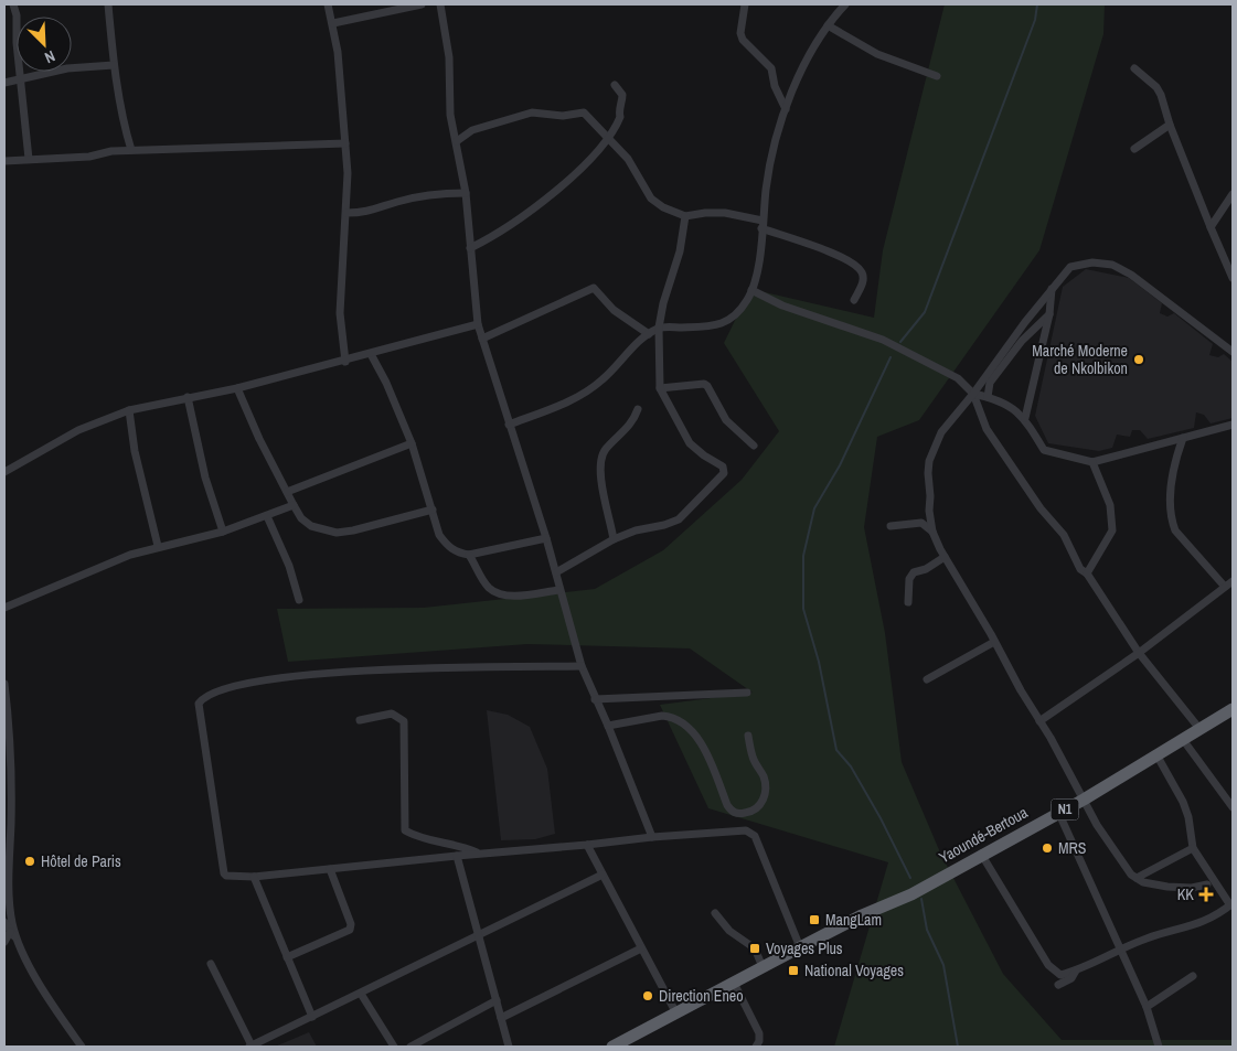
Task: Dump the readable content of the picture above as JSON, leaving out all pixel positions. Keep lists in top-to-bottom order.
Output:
{
  "streets": {
    "highway": ["N1", "Yaoundé-Bertoua"]
  },
  "crossings": [
    ["N1", "Yaoundé-Bertoua"]
  ],
  "places": {
    "other": [
      "Marché Moderne de Nkolbikon",
      "MRS",
      "Hôtel de Paris",
      "Direction Eneo"
    ],
    "health": ["KK"],
    "transit": ["MangLam", "Voyages Plus", "National Voyages"]
  },
  "north": "bottom right"
}
